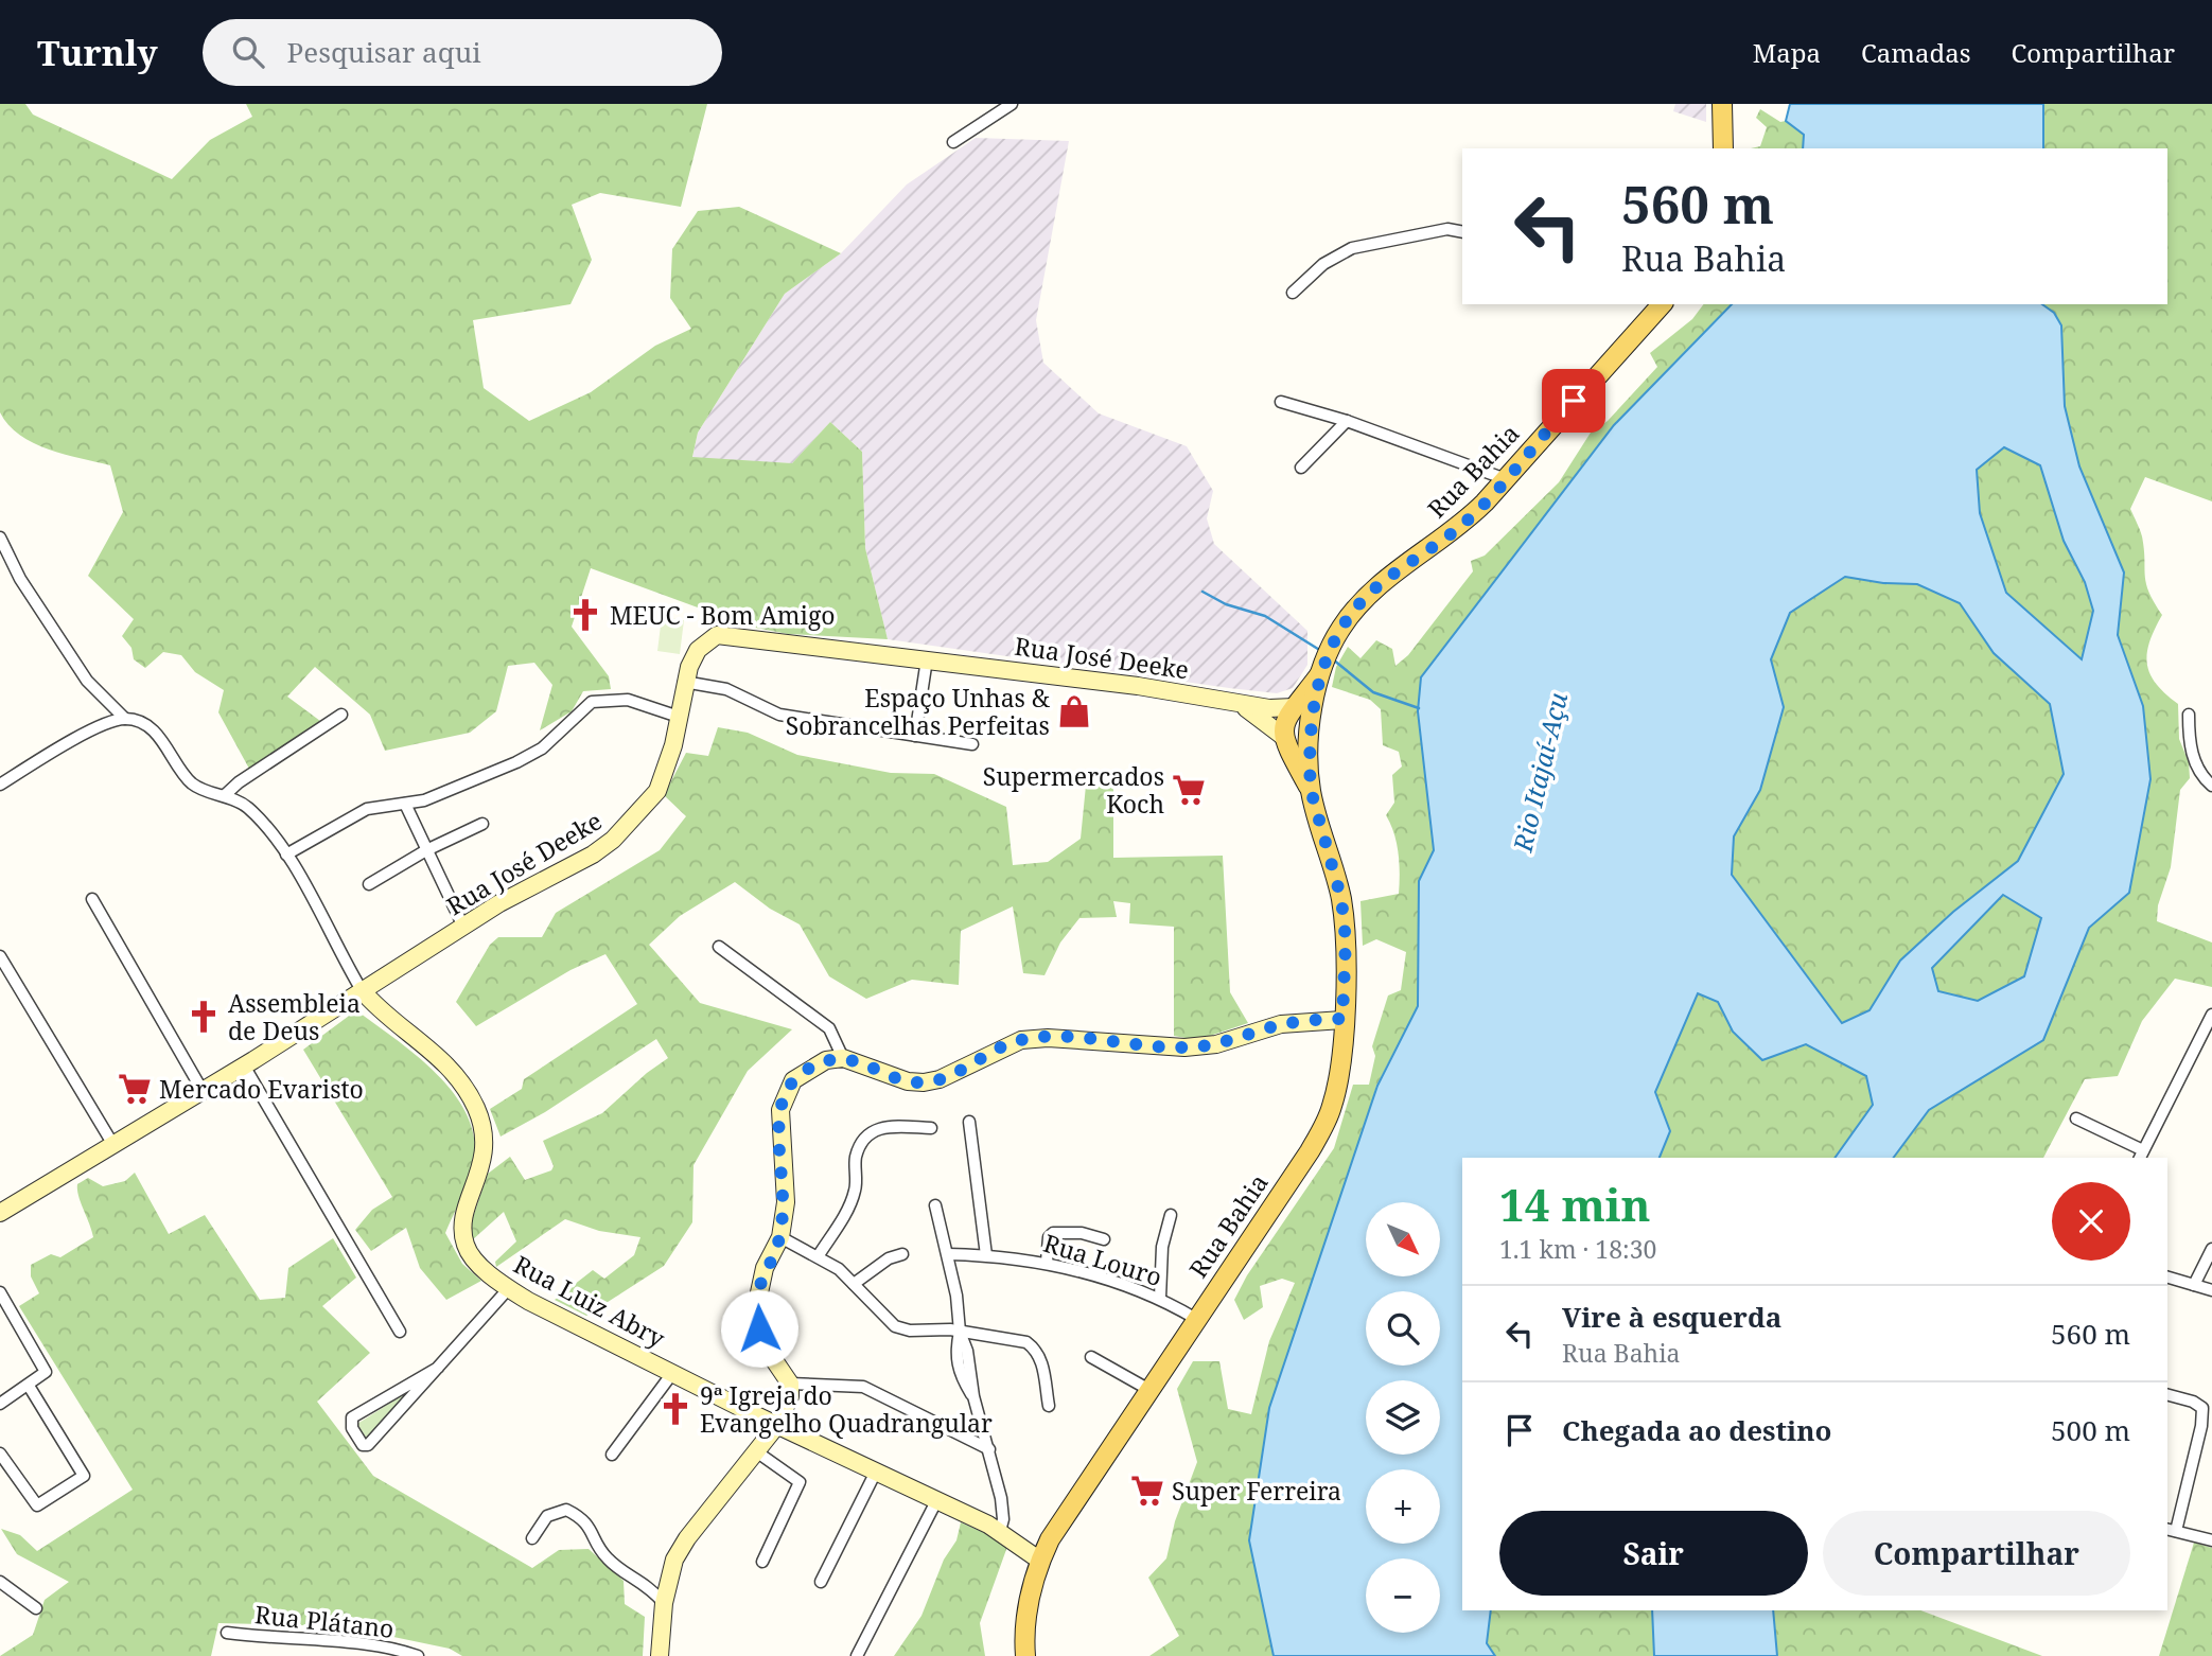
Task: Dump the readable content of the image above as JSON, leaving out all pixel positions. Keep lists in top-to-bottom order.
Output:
{
  "streets": {
    "main road": ["Rua Bahia"],
    "street": [
      "Rua José Deeke",
      "Rua Louro",
      "Rua Luiz Abry",
      "Rua Plátano"
    ]
  },
  "crossings": [
    ["Rua Bahia", "Rua José Deeke"],
    ["Rua Bahia", "Rua Louro"],
    ["Rua Bahia", "Rua Luiz Abry"],
    ["Rua José Deeke", "Rua Luiz Abry"]
  ],
  "water": ["Rio Itajaí-Açu"],
  "places": {
    "church": ["MEUC - Bom Amigo", "Assembleia de Deus", "9ª Igreja do Evangelho Quadrangular"],
    "shop": ["Espaço Unhas & Sobrancelhas Perfeitas"],
    "supermarket": ["Supermercados Koch", "Mercado Evaristo", "Super Ferreira"]
  },
  "north": "bottom right",
  "page": {
    "header": "Turnly",
    "search": "Pesquisar aqui",
    "nav": ["Mapa", "Camadas", "Compartilhar"],
    "turn": ["560 m", "Rua Bahia"],
    "heading": ["14 min", "1.1 km · 18:30"],
    "map_buttons": ["+", "−"],
    "list": [
      {
        "name": "Vire à esquerda",
        "note": "Rua Bahia",
        "value": "560 m"
      },
      {
        "name": "Chegada ao destino",
        "value": "500 m"
      }
    ],
    "buttons": ["Sair", "Compartilhar"]
  }
}
